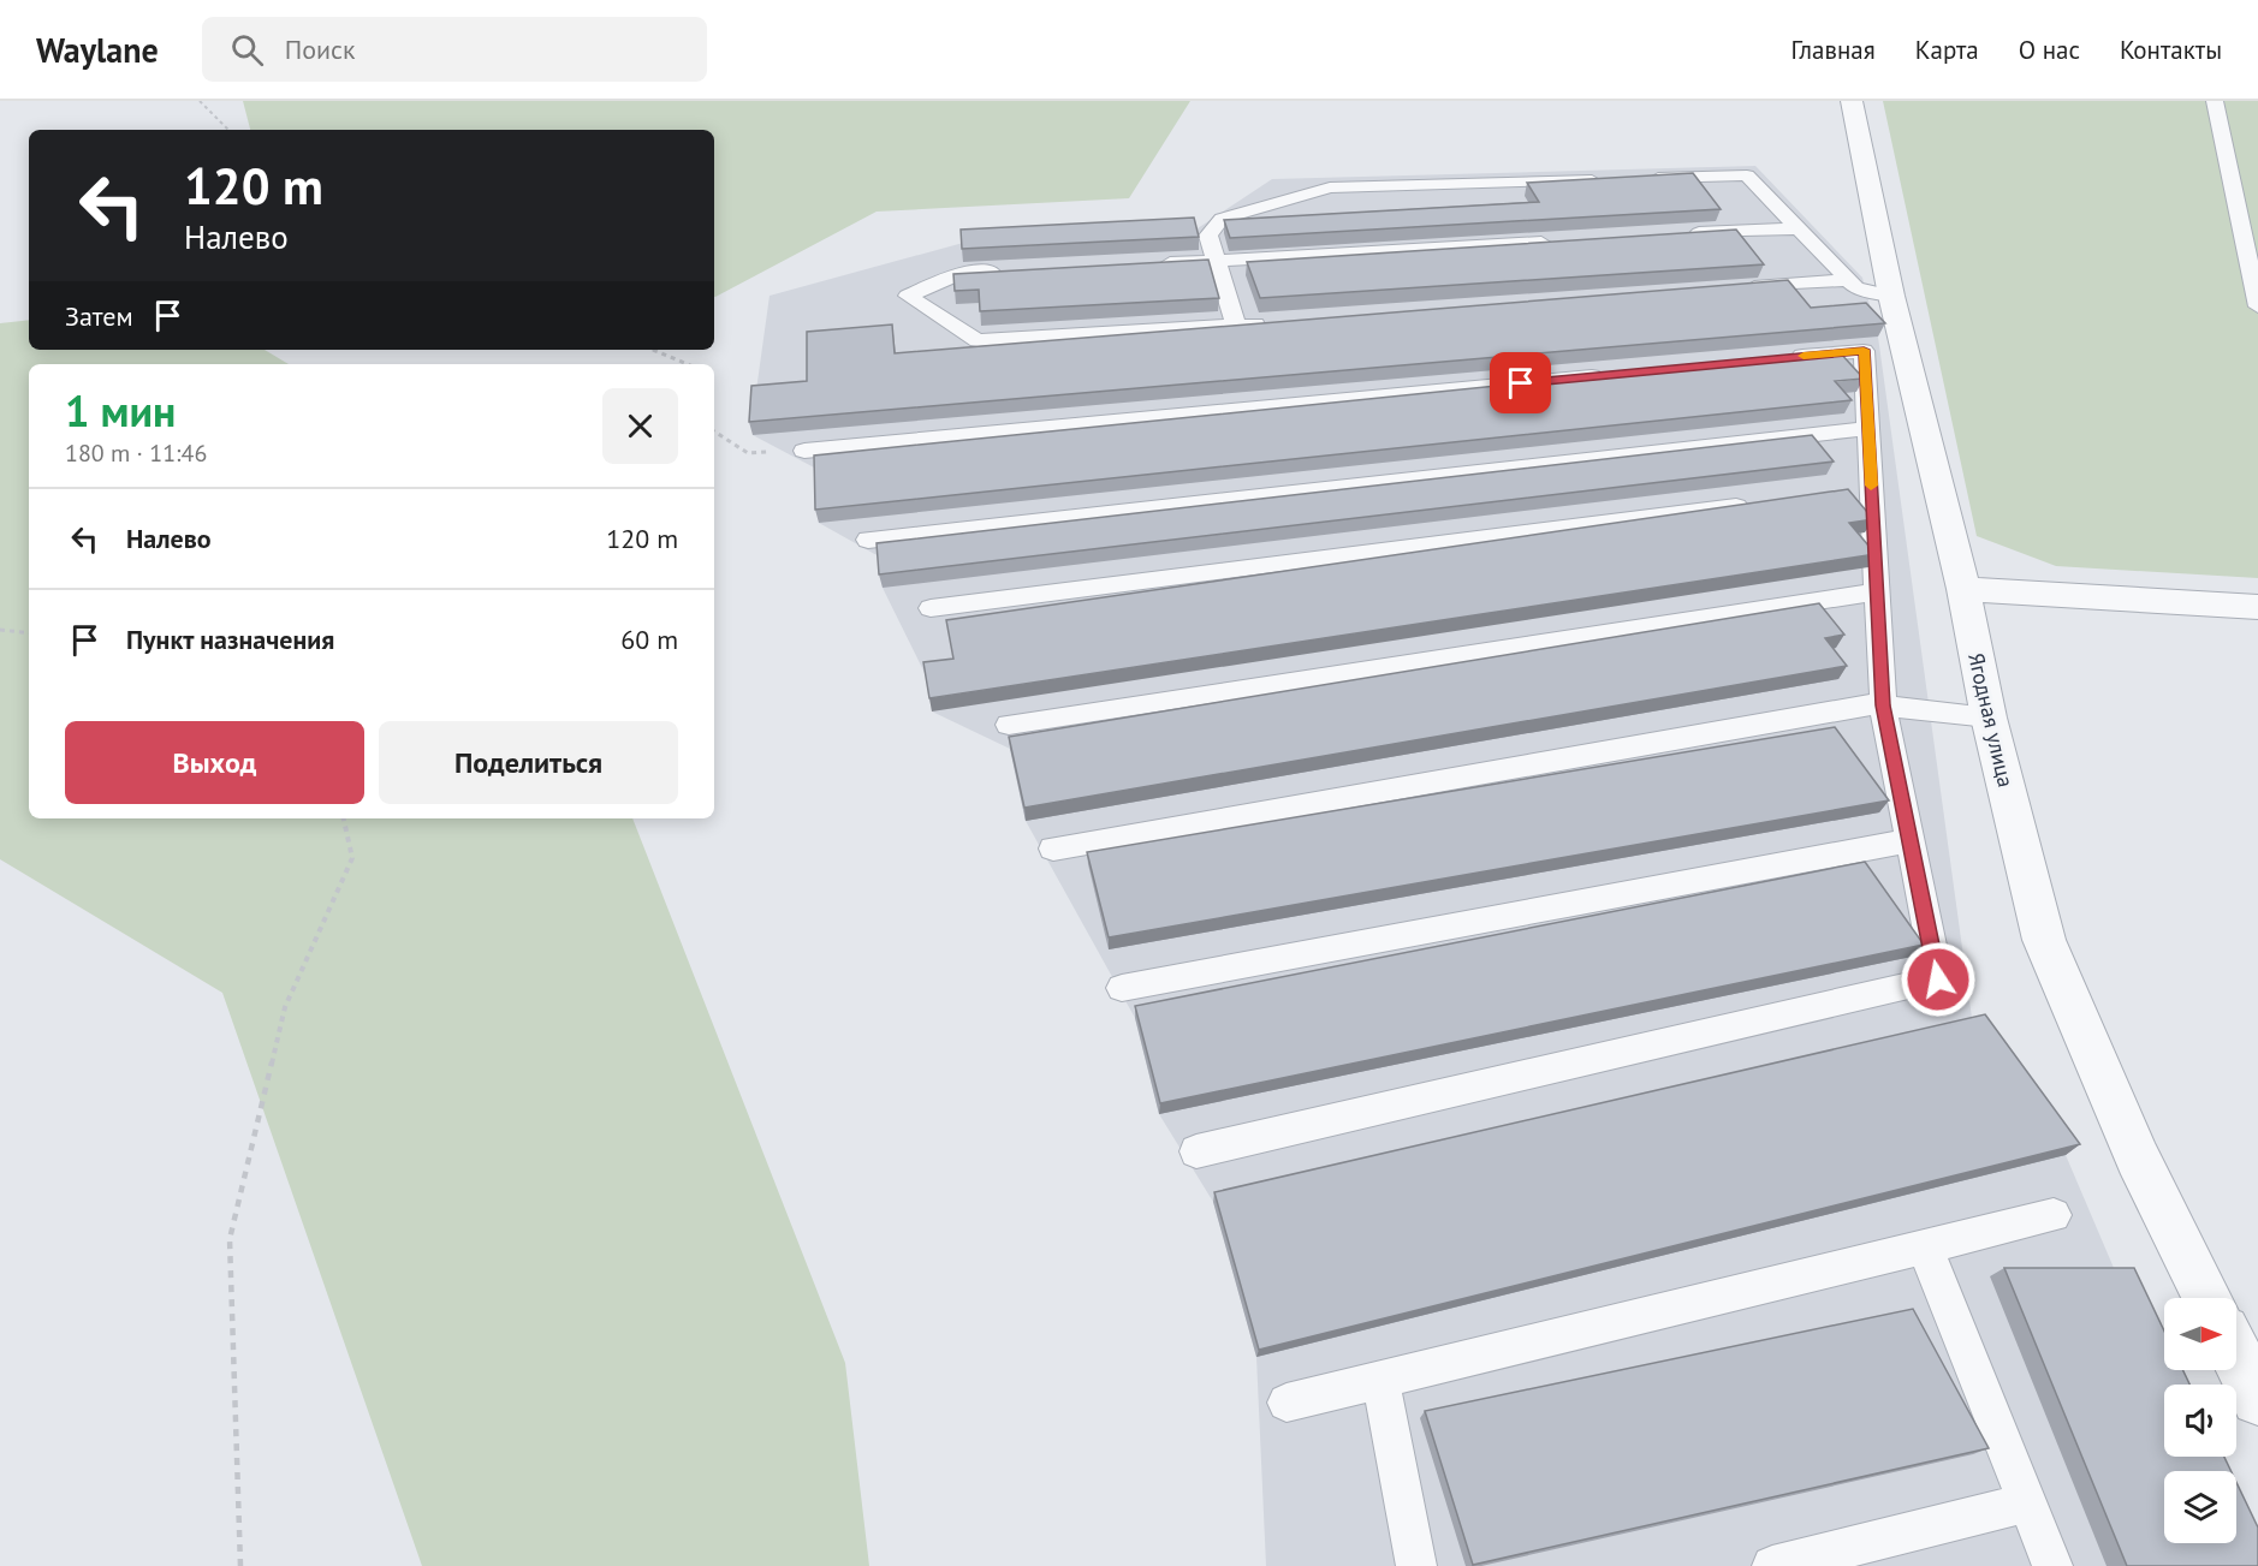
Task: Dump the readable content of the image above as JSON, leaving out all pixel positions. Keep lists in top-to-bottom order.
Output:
{
  "streets": {
    "street": ["Ягодная улица"]
  },
  "north": "right",
  "page": {
    "header": "Waylane",
    "search": "Поиск",
    "nav": [
      "Главная",
      "Карта",
      "О нас",
      "Контакты"
    ],
    "turn": ["120 m", "Налево"],
    "then": "Затем",
    "heading": ["1 мин", "180 m · 11:46"],
    "list": [
      {
        "name": "Налево",
        "value": "120 m"
      },
      {
        "name": "Пункт назначения",
        "value": "60 m"
      }
    ],
    "buttons": ["Выход", "Поделиться"]
  }
}
